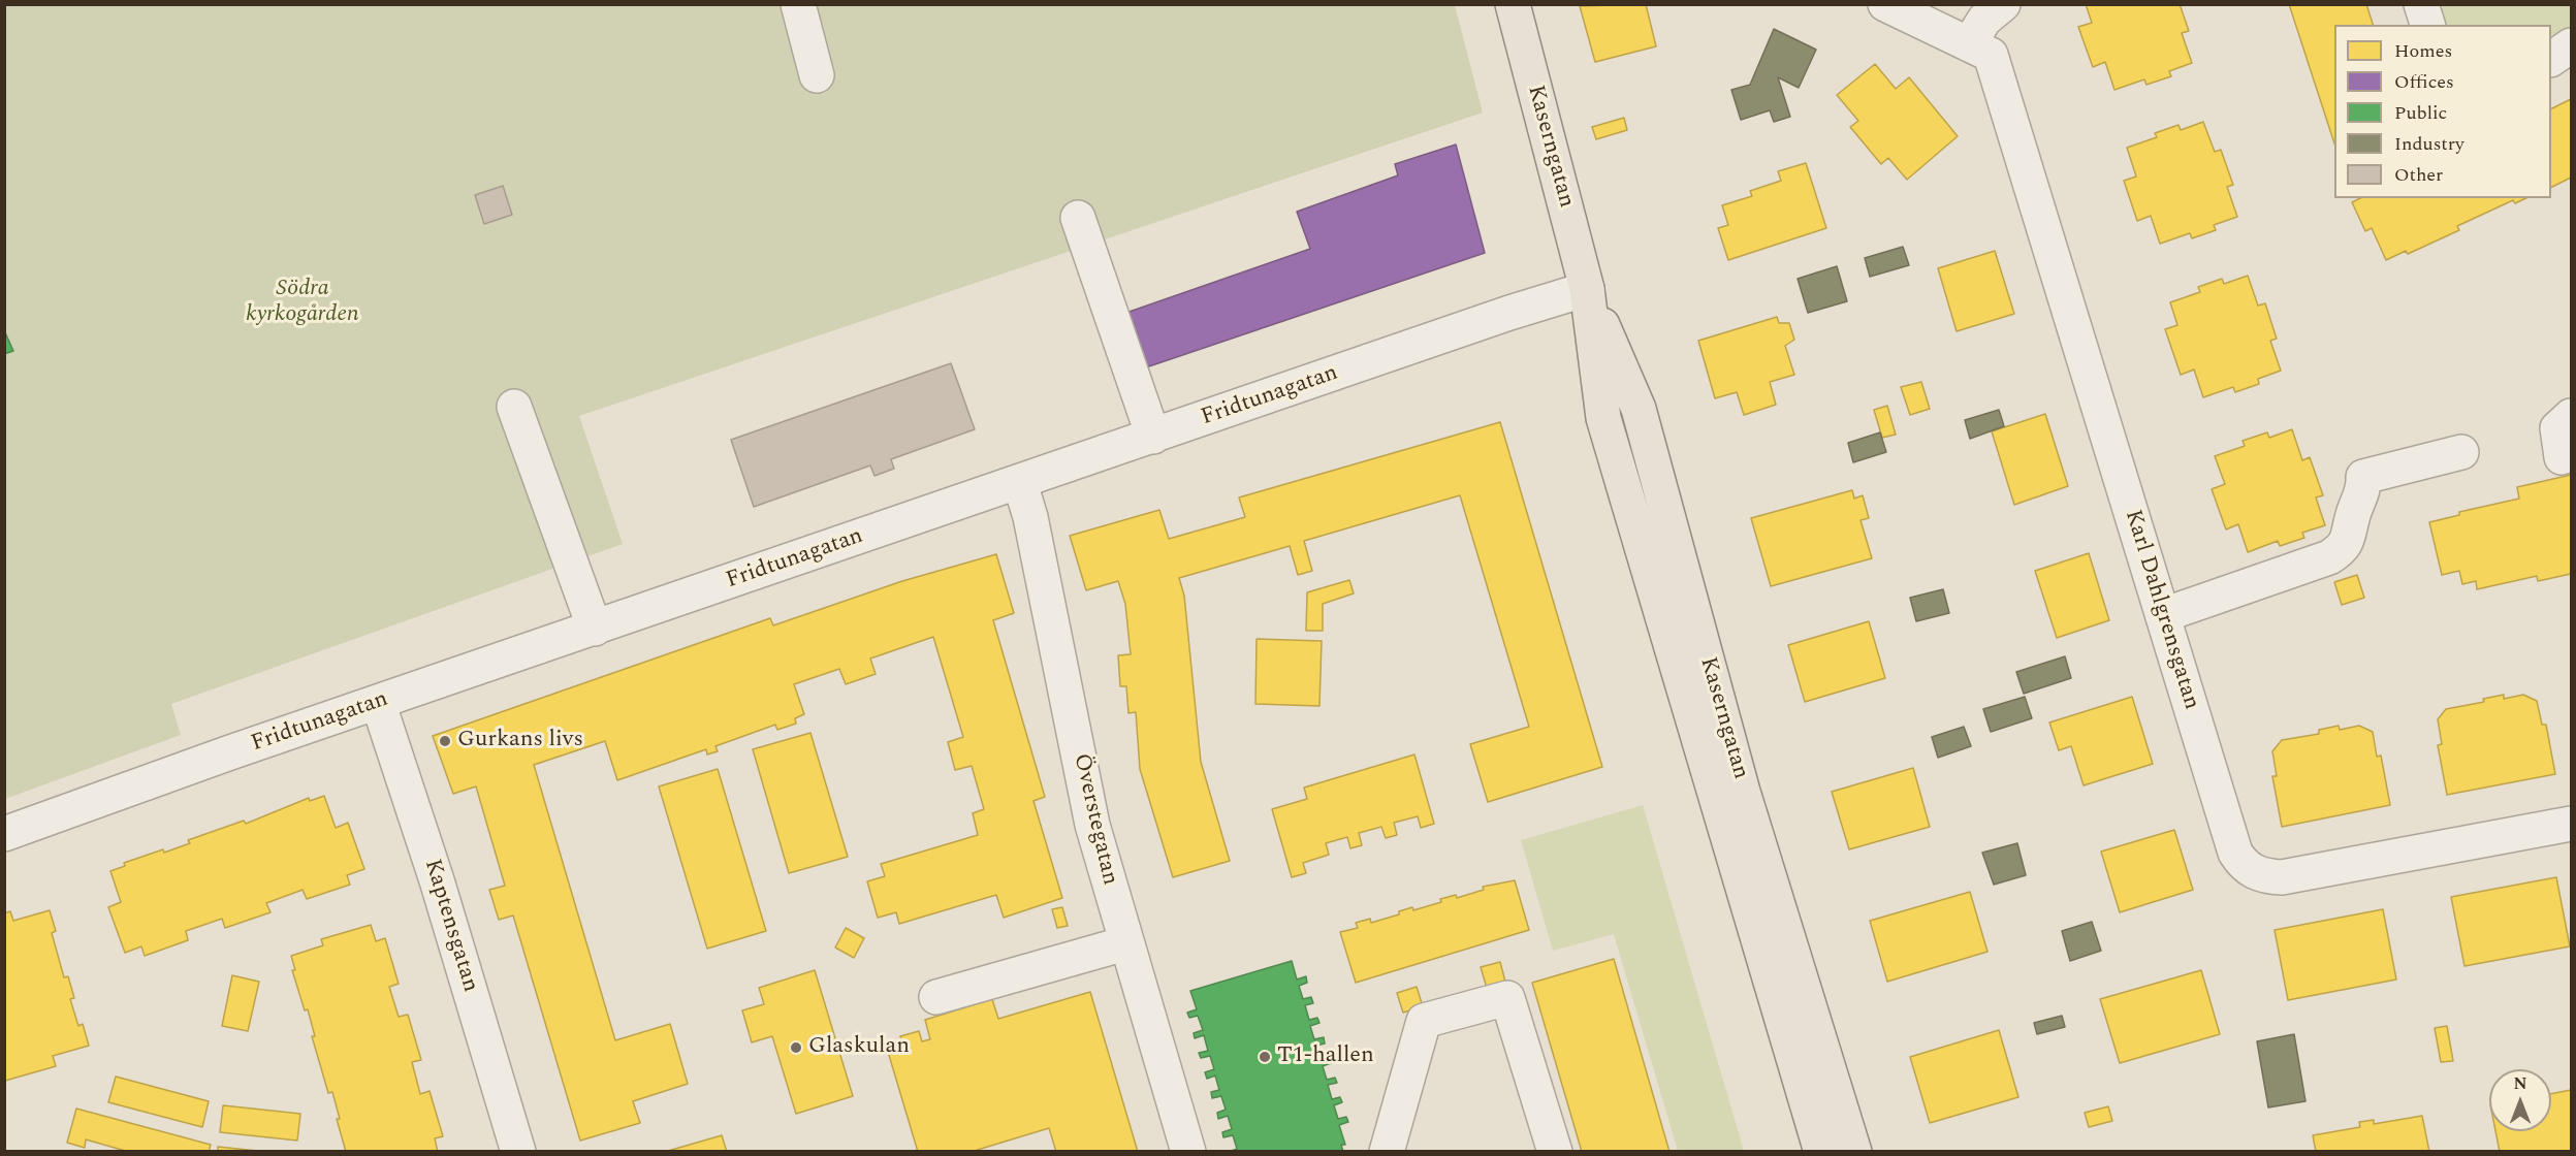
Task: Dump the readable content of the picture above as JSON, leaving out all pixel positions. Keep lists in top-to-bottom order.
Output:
{
  "streets": {
    "main road": ["Kaserngatan"],
    "street": [
      "Fridtunagatan",
      "Karl Dahlgrensgatan",
      "Överstegatan",
      "Kaptensgatan"
    ]
  },
  "crossings": [
    ["Kaserngatan", "Fridtunagatan"],
    ["Fridtunagatan", "Överstegatan"],
    ["Fridtunagatan", "Kaptensgatan"]
  ],
  "parks": ["Södra kyrkogården"],
  "places": ["Gurkans livs", "Glaskulan", "T1-hallen"],
  "legend": [
    "Homes",
    "Offices",
    "Public",
    "Industry",
    "Other"
  ],
  "north": "top"
}
